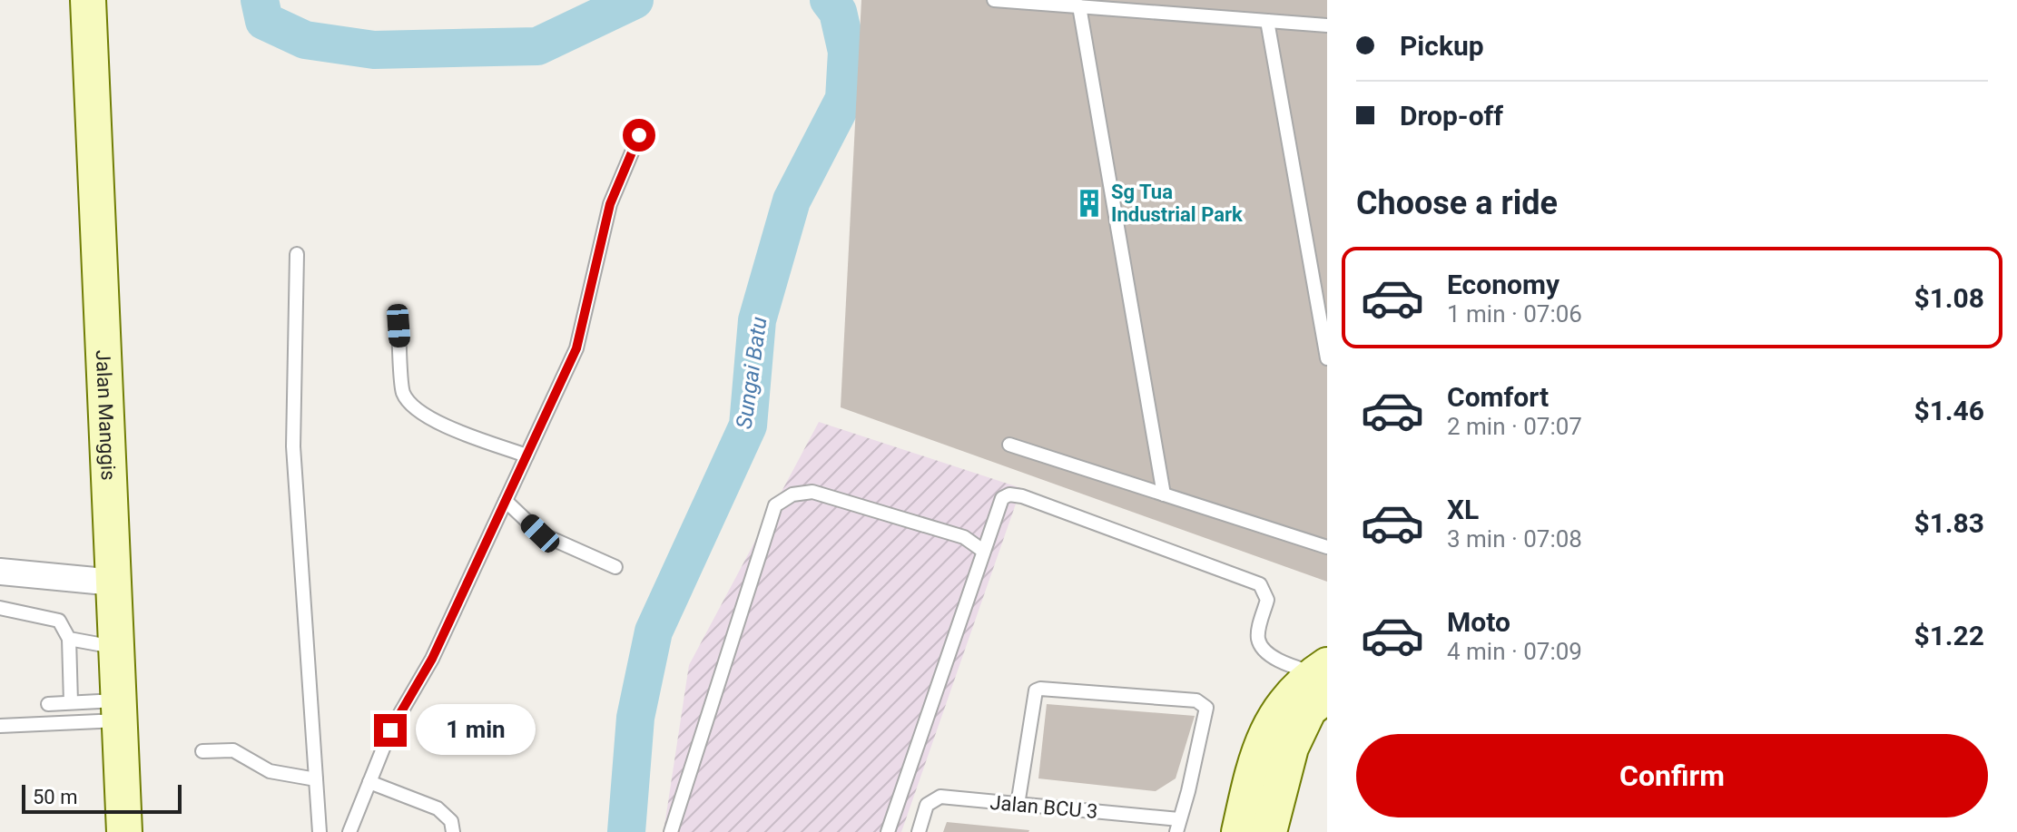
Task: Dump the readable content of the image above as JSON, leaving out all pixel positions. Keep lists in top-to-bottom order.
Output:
{
  "streets": {
    "street": ["Jalan Manggis"],
    "lane": ["Jalan BCU 3"]
  },
  "water": ["Sungai Batu"],
  "places": {
    "building": ["Sg Tua Industrial Park"]
  },
  "scale_bar": "50 m",
  "page": {
    "banner": ["Pickup", "Drop-off"],
    "heading": "Choose a ride",
    "list": [
      {
        "name": "Economy",
        "note": "1 min · 07:06",
        "value": "$1.08"
      },
      {
        "name": "Comfort",
        "note": "2 min · 07:07",
        "value": "$1.46"
      },
      {
        "name": "XL",
        "note": "3 min · 07:08",
        "value": "$1.83"
      },
      {
        "name": "Moto",
        "note": "4 min · 07:09",
        "value": "$1.22"
      }
    ],
    "bubble": "1 min",
    "buttons": "Confirm",
    "scale": "50 m"
  }
}
